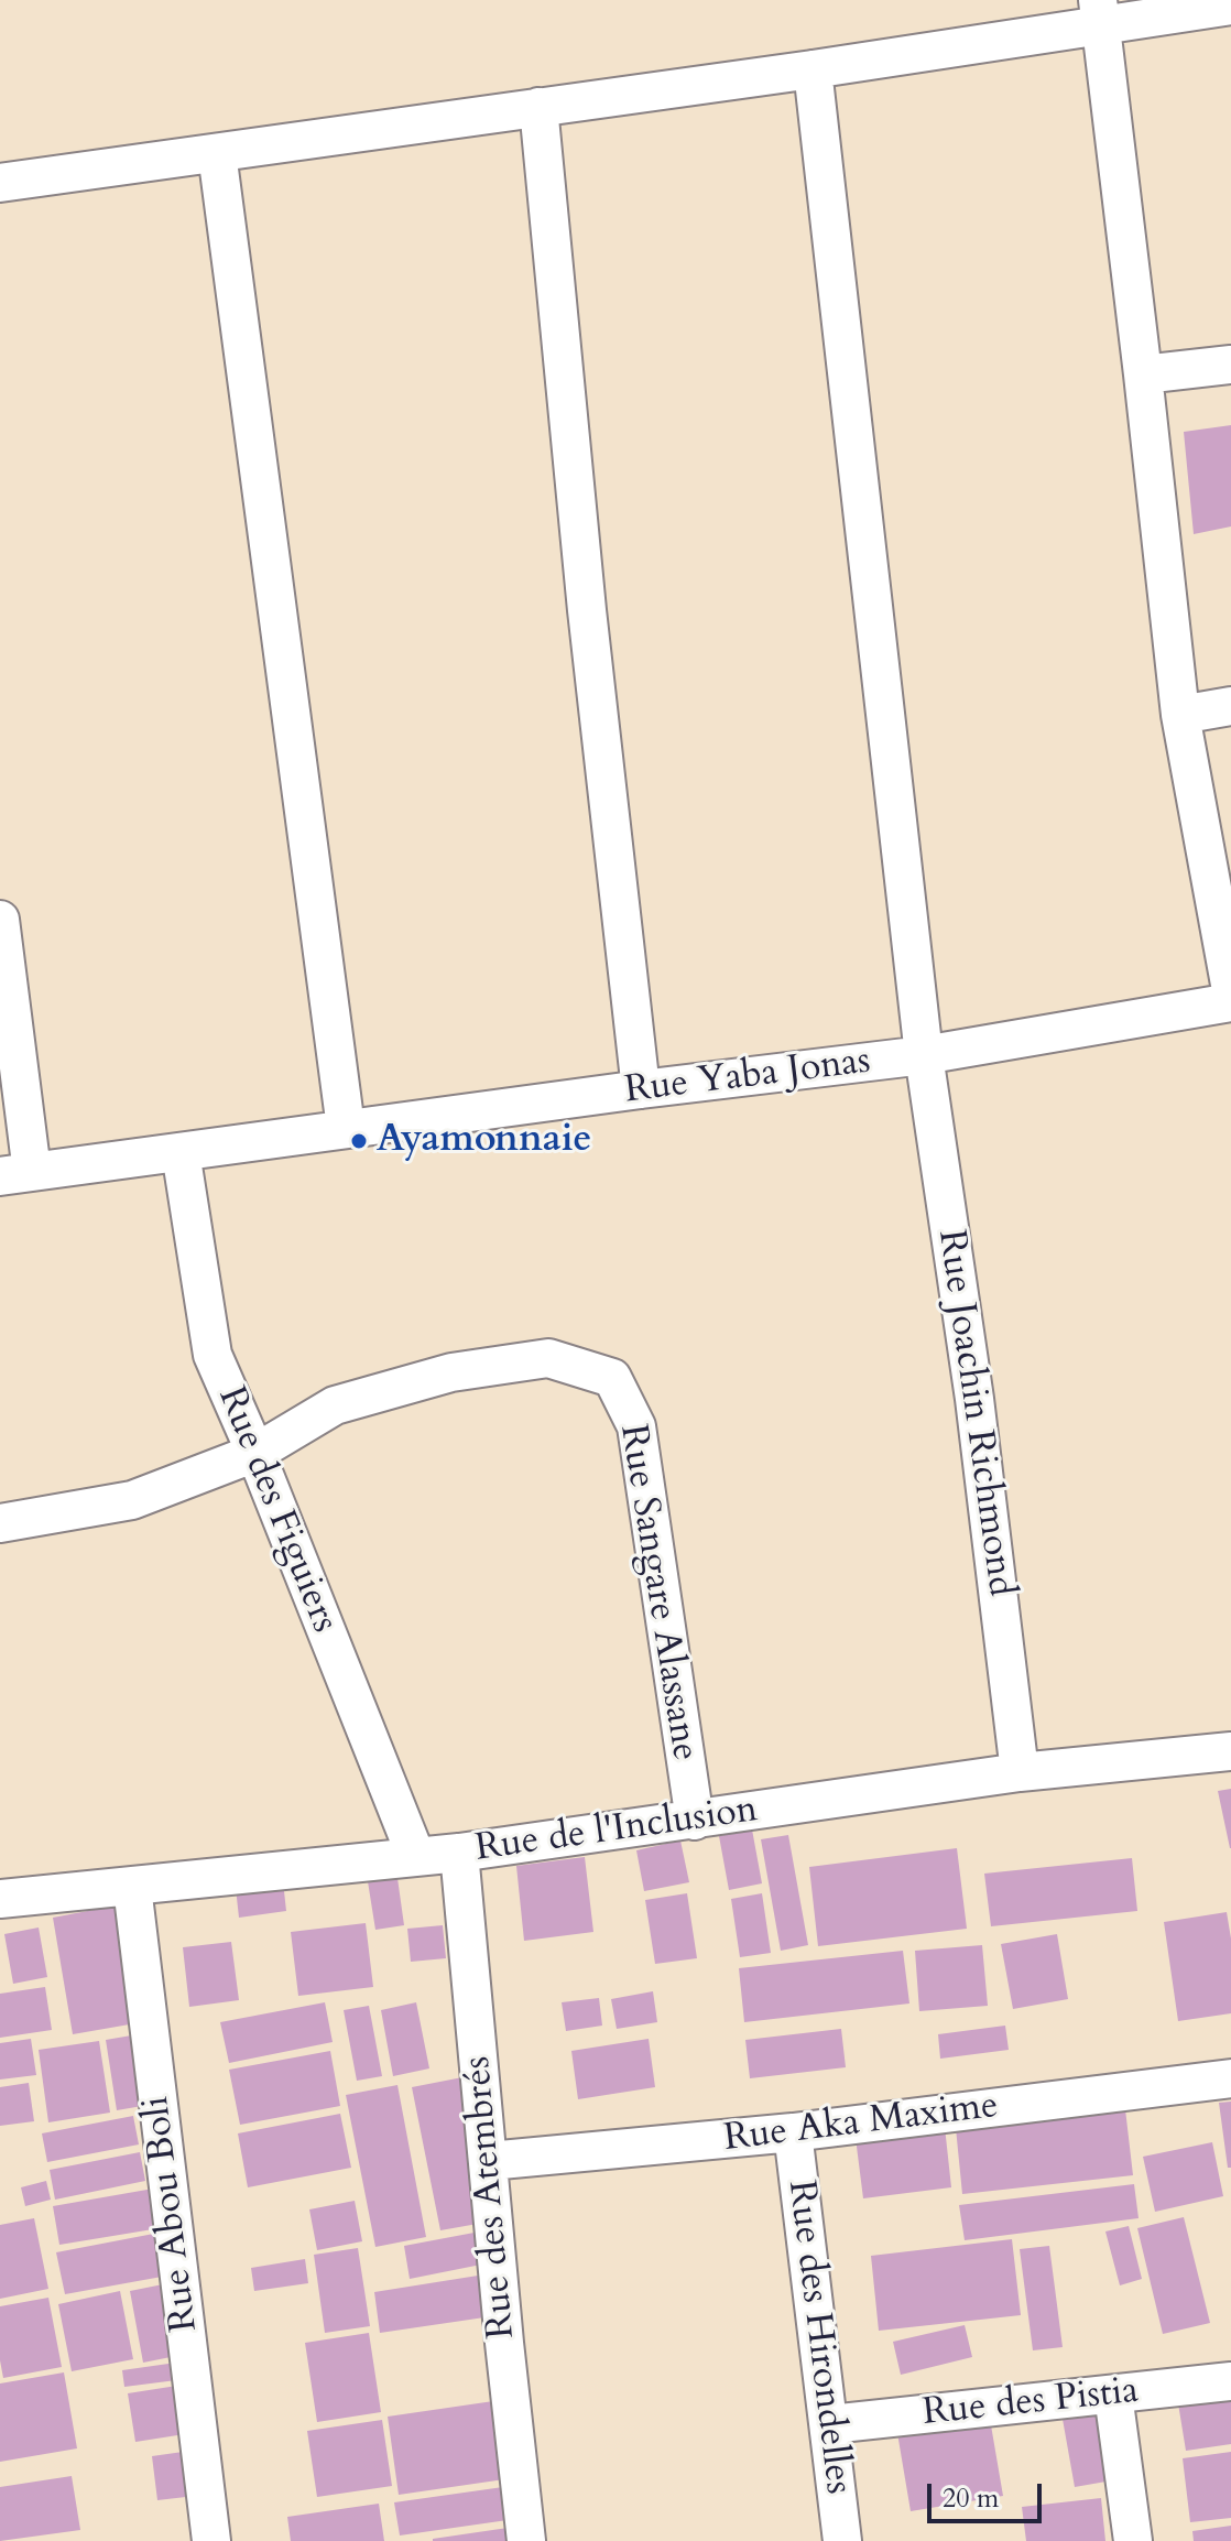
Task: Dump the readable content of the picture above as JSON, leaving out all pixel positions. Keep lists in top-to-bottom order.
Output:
{
  "streets": {
    "street": [
      "Rue Yaba Jonas",
      "Rue Joachin Richmond",
      "Rue des Figuiers",
      "Rue Sangare Alassane",
      "Rue de l'Inclusion",
      "Rue Aka Maxime",
      "Rue des Atembrés",
      "Rue Abou Boli",
      "Rue des Hirondelles",
      "Rue des Pistia"
    ]
  },
  "crossings": [
    ["Rue Yaba Jonas", "Rue Joachin Richmond"],
    ["Rue Yaba Jonas", "Rue des Figuiers"],
    ["Rue Joachin Richmond", "Rue de l'Inclusion"],
    ["Rue des Figuiers", "Rue Sangare Alassane"],
    ["Rue des Figuiers", "Rue de l'Inclusion"],
    ["Rue Sangare Alassane", "Rue de l'Inclusion"],
    ["Rue de l'Inclusion", "Rue des Atembrés"],
    ["Rue de l'Inclusion", "Rue Abou Boli"],
    ["Rue Aka Maxime", "Rue des Atembrés"],
    ["Rue Aka Maxime", "Rue des Hirondelles"],
    ["Rue des Hirondelles", "Rue des Pistia"]
  ],
  "places": ["Ayamonnaie"],
  "scale_bar": "20 m"
}
